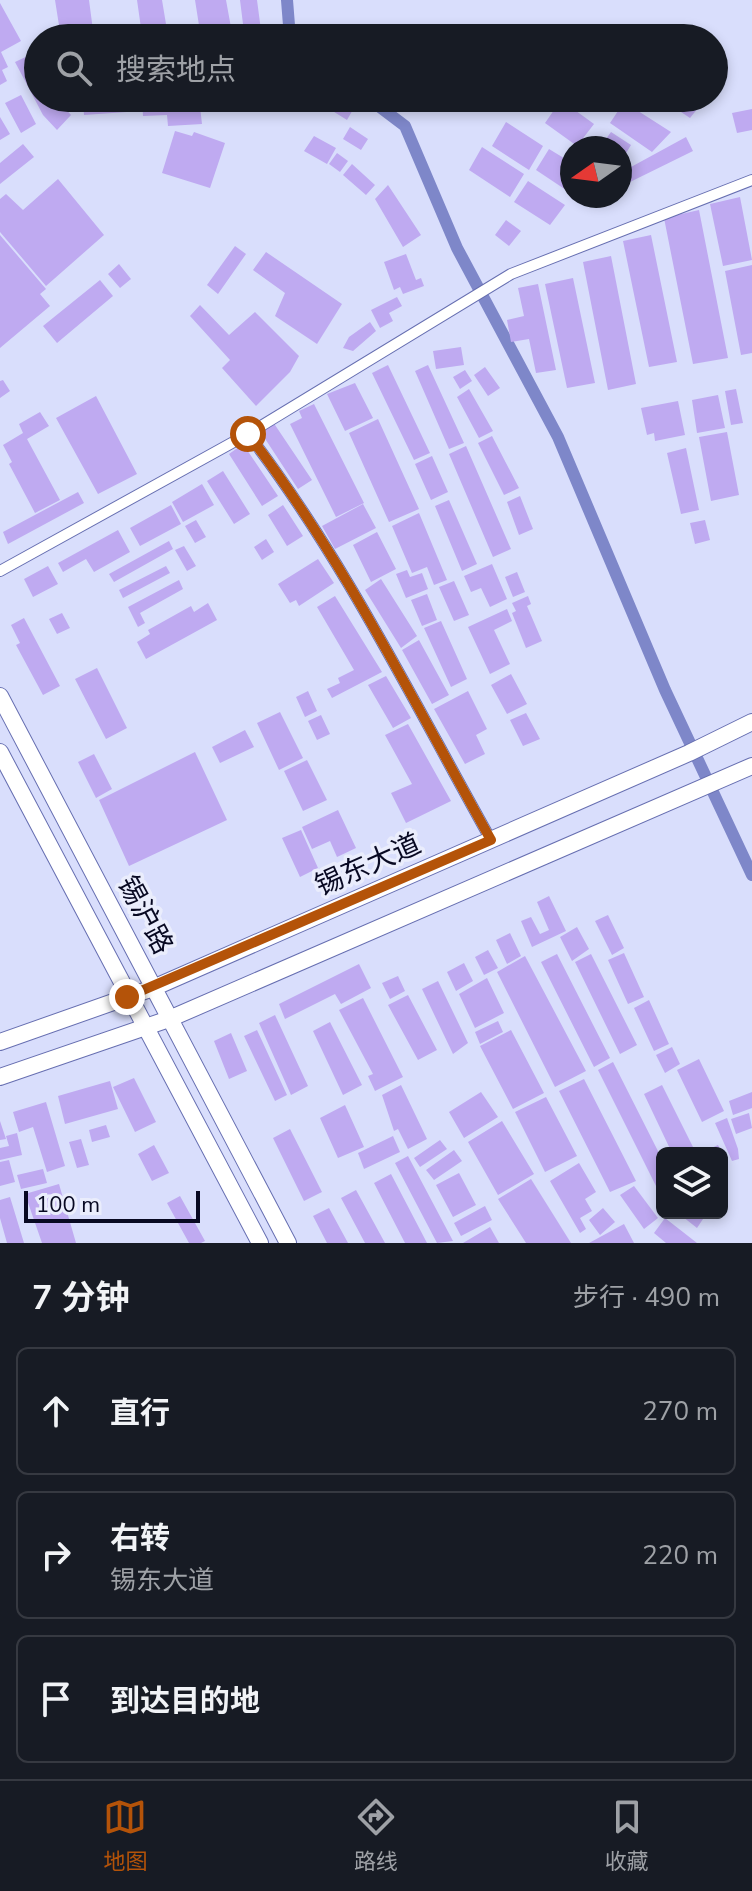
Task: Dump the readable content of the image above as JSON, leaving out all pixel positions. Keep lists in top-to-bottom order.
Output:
{
  "streets": {
    "main road": ["锡东大道", "锡沪路"]
  },
  "crossings": [
    ["锡东大道", "锡沪路"]
  ],
  "scale_bar": "100 m",
  "north": "left",
  "page": {
    "search": "搜索地点",
    "scale": "100 m",
    "heading": ["7 分钟", "步行 · 490 m"],
    "list": [
      ["直行", "270 m"],
      ["右转", "锡东大道", "220 m"],
      "到达目的地"
    ],
    "nav": ["地图", "路线", "收藏"]
  }
}
